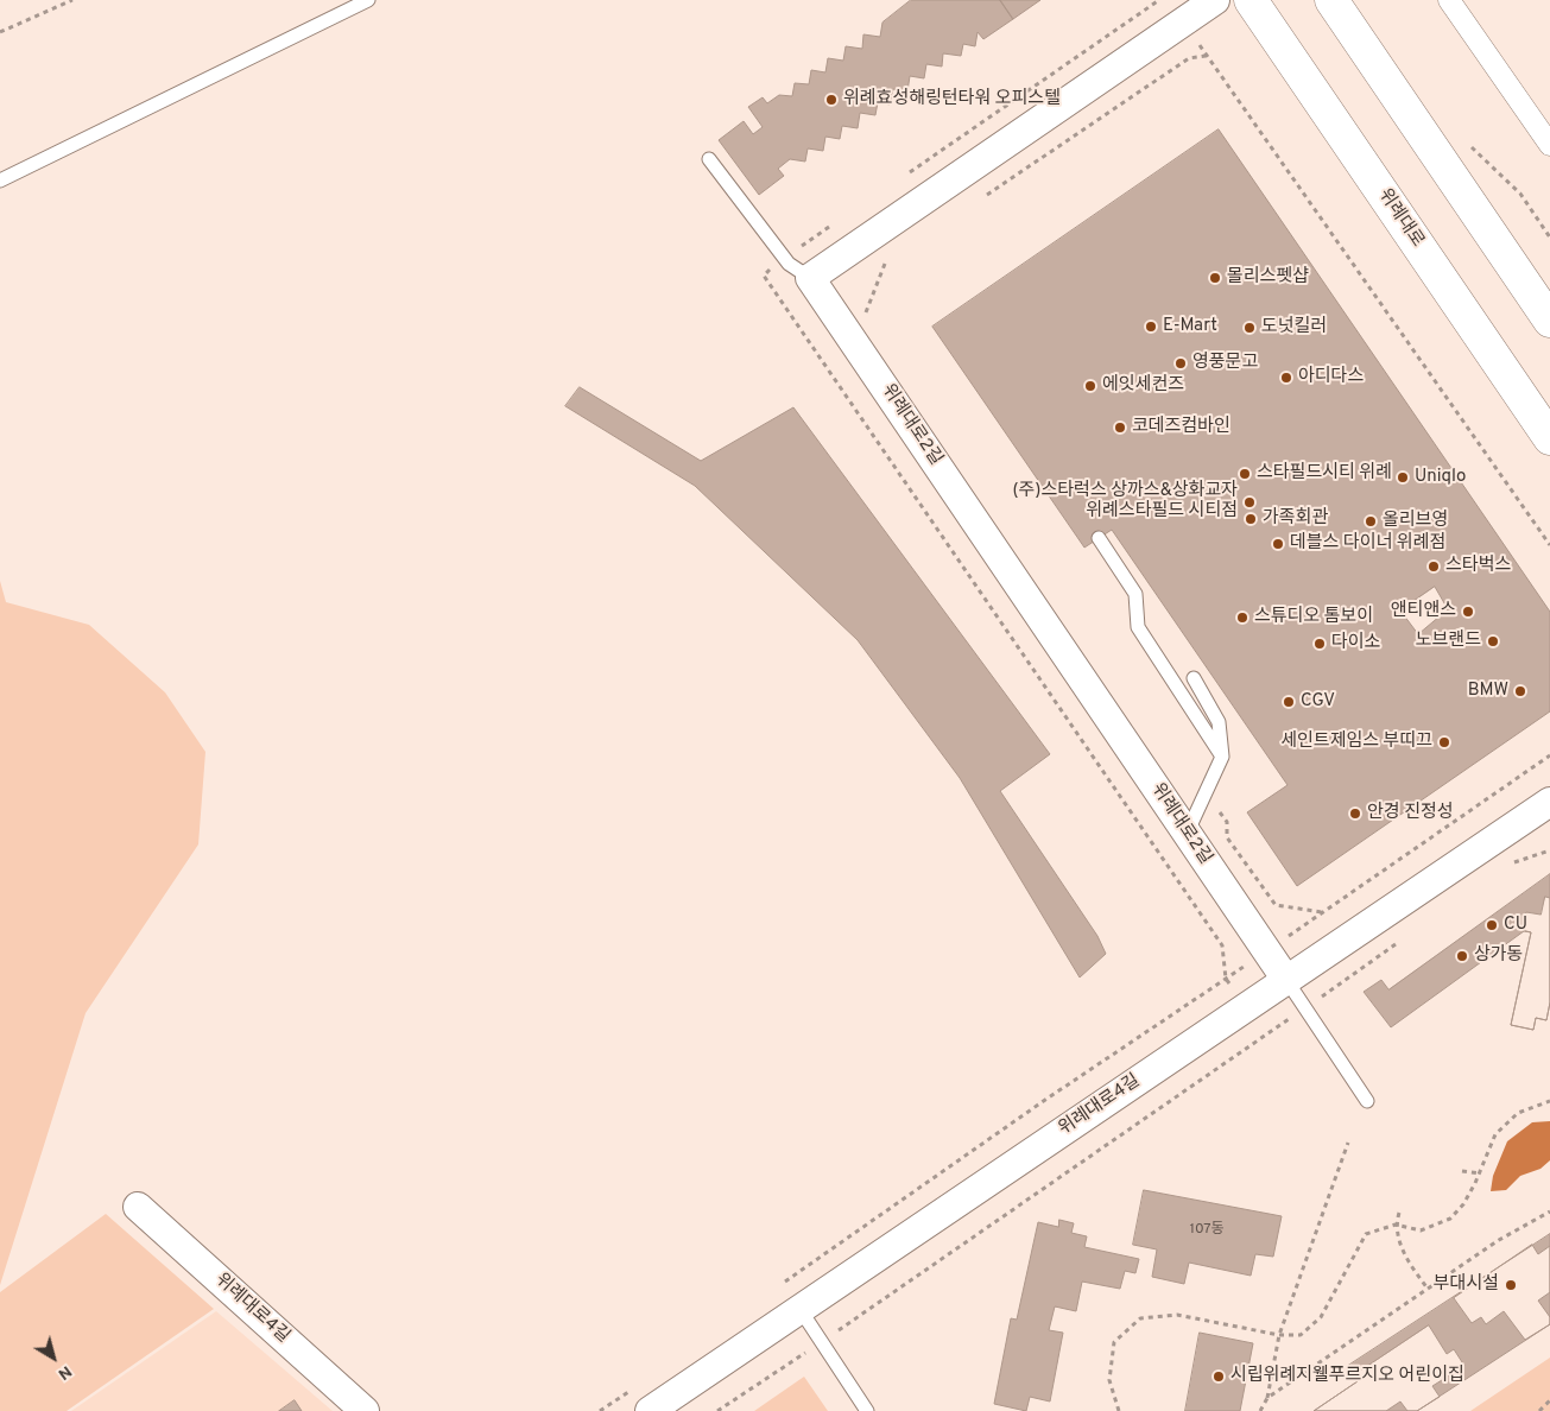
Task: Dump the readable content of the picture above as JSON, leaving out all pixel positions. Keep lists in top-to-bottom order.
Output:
{
  "streets": {
    "main road": ["위례대로"],
    "street": ["위례대로2길", "위례대로4길"]
  },
  "crossings": [
    ["위례대로2길", "위례대로4길"]
  ],
  "places": [
    "위례효성해링턴타워 오피스텔",
    "몰리스펫샵",
    "E-Mart",
    "도넛킬러",
    "영풍문고",
    "아디다스",
    "에잇세컨즈",
    "코데즈컴바인",
    "스타필드시티 위례",
    "Uniqlo",
    "(주)스타럭스 상까스&상화교자 위례스타필드 시티점",
    "가족회관",
    "올리브영",
    "데블스 다이너 위례점",
    "스타벅스",
    "앤티앤스",
    "스튜디오 톰보이",
    "노브랜드",
    "다이소",
    "BMW",
    "CGV",
    "세인트제임스 부띠끄",
    "안경 진정성",
    "CU",
    "상가동",
    "부대시설",
    "시립위례지웰푸르지오 어린이집"
  ],
  "house_numbers": ["107동"],
  "north": "bottom right"
}
